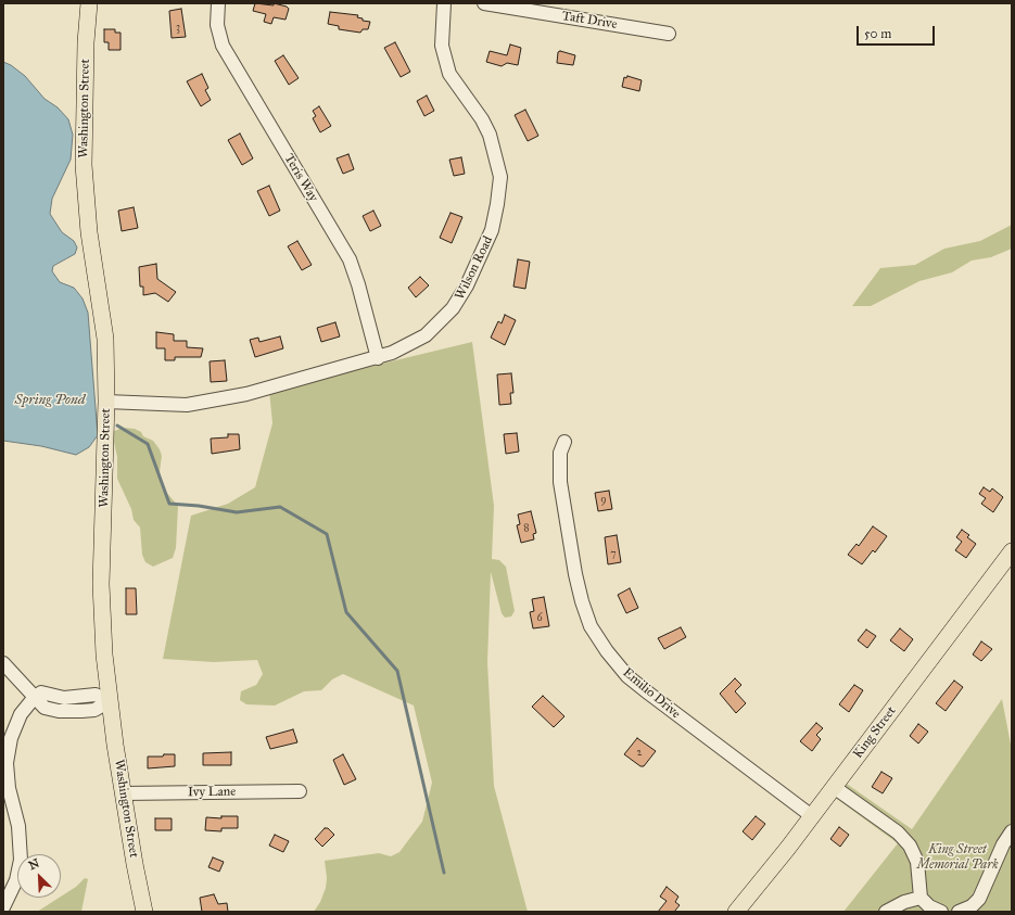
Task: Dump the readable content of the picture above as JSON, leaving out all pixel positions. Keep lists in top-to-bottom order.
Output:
{
  "streets": {
    "main road": ["Washington Street", "King Street"],
    "street": [
      "Taft Drive",
      "Teris Way",
      "Wilson Road",
      "Emilio Drive",
      "Ivy Lane"
    ]
  },
  "crossings": [
    ["Washington Street", "Wilson Road"],
    ["Washington Street", "Ivy Lane"],
    ["Teris Way", "Wilson Road"],
    ["Emilio Drive", "King Street"]
  ],
  "water": ["Spring Pond"],
  "parks": ["King Street Memorial Park"],
  "house_numbers": [
    "3",
    "9",
    "8",
    "7",
    "6",
    "2"
  ],
  "scale_bar": "50 m",
  "north": "top left"
}
